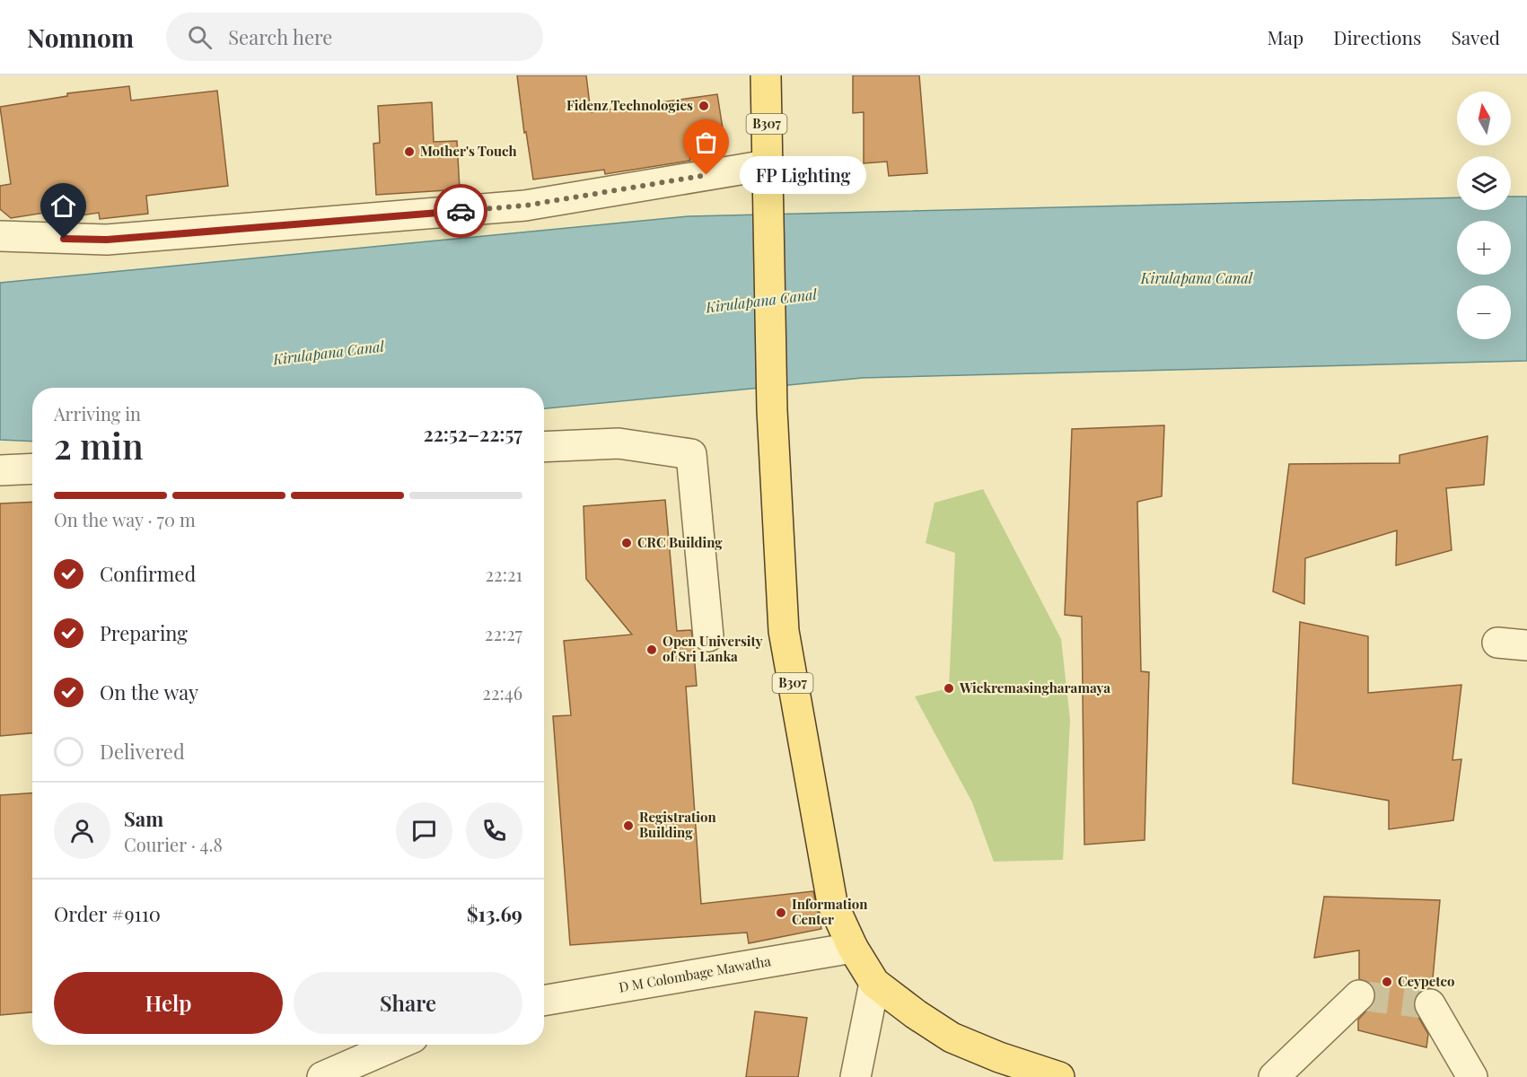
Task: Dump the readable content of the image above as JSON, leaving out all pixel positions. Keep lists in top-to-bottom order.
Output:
{
  "streets": {
    "main road": ["B307"],
    "street": ["D M Colombage Mawatha"]
  },
  "crossings": [
    ["B307", "D M Colombage Mawatha"]
  ],
  "water": ["Kirulapana Canal"],
  "places": [
    "Fidenz Technologies",
    "Mother's Touch",
    "FP Lighting",
    "CRC Building",
    "Open University of Sri Lanka",
    "Wickremasingharamaya",
    "Registration Building",
    "Information Center",
    "Ceypetco"
  ],
  "north": "top",
  "page": {
    "header": "Nomnom",
    "search": "Search here",
    "nav": ["Map", "Directions", "Saved"],
    "map_buttons": ["+", "−"],
    "bubble": "FP Lighting",
    "heading": ["2 min", "Arriving in", "22:52–22:57"],
    "panel": [
      "Sam",
      "Courier · 4.8",
      "Order #9110",
      "$13.69"
    ],
    "bar": "On the way · 70 m",
    "list": [
      ["Confirmed", "22:21"],
      ["Preparing", "22:27"],
      ["On the way", "22:46"],
      "Delivered"
    ],
    "buttons": ["Help", "Share"]
  }
}
